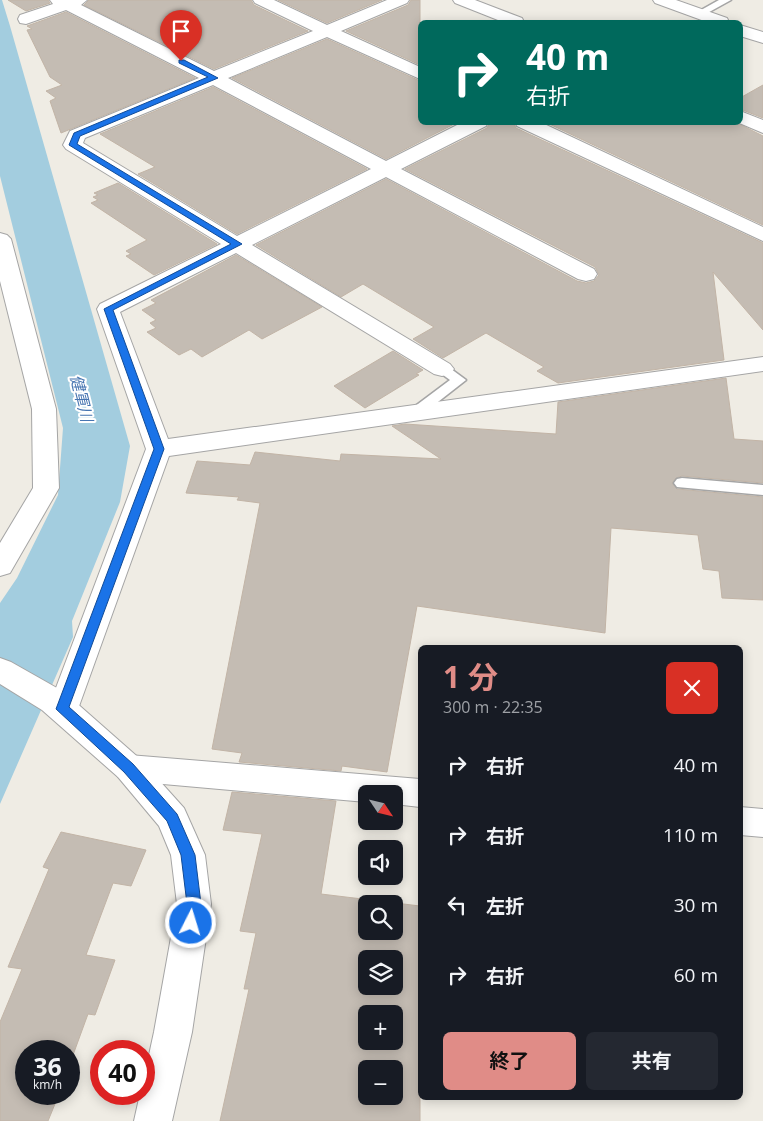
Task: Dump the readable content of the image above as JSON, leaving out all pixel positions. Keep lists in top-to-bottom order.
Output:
{
  "water": ["健軍川"],
  "north": "bottom right",
  "page": {
    "turn": ["40 m", "右折"],
    "heading": ["1 分", "300 m · 22:35"],
    "list": [
      {
        "name": "右折",
        "value": "40 m"
      },
      {
        "name": "右折",
        "value": "110 m"
      },
      {
        "name": "左折",
        "value": "30 m"
      },
      {
        "name": "右折",
        "value": "60 m"
      }
    ],
    "map_buttons": ["+", "−"],
    "buttons": ["終了", "共有"],
    "speed": "36 km/h",
    "limit": "40"
  }
}
